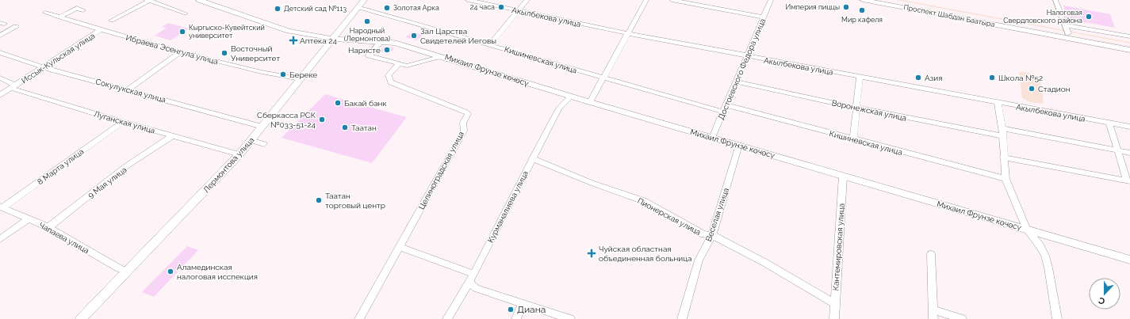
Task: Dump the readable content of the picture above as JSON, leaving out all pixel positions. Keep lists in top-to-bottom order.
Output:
{
  "streets": {
    "main road": ["Проспект Шабдан Баатыра", "Михаил Фрунзе көчөсү", "Лермонтова улица"],
    "street": [
      "Акылбекова улица",
      "Ибраева Эсенгула улица",
      "Иссык-Кульская улица",
      "Кишиневская улица",
      "Достоевского Федора улица",
      "Сокулукская улица",
      "Воронежская улица",
      "Луганская улица",
      "8 Марта улица",
      "Целиноградская улица",
      "9 Мая улица",
      "Курманалиева улица",
      "Веселая улица",
      "Пионерская улица",
      "Чапаева улица",
      "Кантемировская улица"
    ]
  },
  "crossings": [
    ["Акылбекова улица", "Достоевского Федора улица"],
    ["Ибраева Эсенгула улица", "Иссык-Кульская улица"],
    ["Ибраева Эсенгула улица", "Лермонтова улица"],
    ["Иссык-Кульская улица", "Сокулукская улица"],
    ["Иссык-Кульская улица", "Луганская улица"],
    ["Кишиневская улица", "Достоевского Федора улица"],
    ["Кишиневская улица", "Лермонтова улица"],
    ["Достоевского Федора улица", "Михаил Фрунзе көчөсү"],
    ["Достоевского Федора улица", "Воронежская улица"],
    ["Михаил Фрунзе көчөсү", "Лермонтова улица"],
    ["Михаил Фрунзе көчөсү", "Курманалиева улица"],
    ["Михаил Фрунзе көчөсү", "Веселая улица"],
    ["Михаил Фрунзе көчөсү", "Кантемировская улица"],
    ["Сокулукская улица", "Лермонтова улица"],
    ["Луганская улица", "Лермонтова улица"],
    ["Луганская улица", "8 Марта улица"],
    ["Луганская улица", "9 Мая улица"],
    ["Лермонтова улица", "Чапаева улица"],
    ["8 Марта улица", "Чапаева улица"],
    ["9 Мая улица", "Чапаева улица"],
    ["Курманалиева улица", "Пионерская улица"],
    ["Веселая улица", "Пионерская улица"],
    ["Пионерская улица", "Кантемировская улица"]
  ],
  "places": {
    "other": [
      "24 часа",
      "Империя пиццы",
      "Золотая Арка",
      "Детский сад №113",
      "Мир кафеля",
      "Налоговая Свердловского района",
      "Народный (Лермонтова)",
      "Кыргыско-Кувейтский университет",
      "Зал Царства Свидетелей Иеговы",
      "Наристе",
      "Восточный Университет",
      "Береке",
      "Азия",
      "Школа №52",
      "Стадион",
      "Бакай банк",
      "Сберкасса РСК №033-51-24",
      "Таатан",
      "Таатан торговый центр",
      "Аламединская налоговая исспекция",
      "Диана"
    ],
    "health": ["Аптека 24", "Чуйская областная объединенная больница"]
  },
  "north": "bottom"
}
